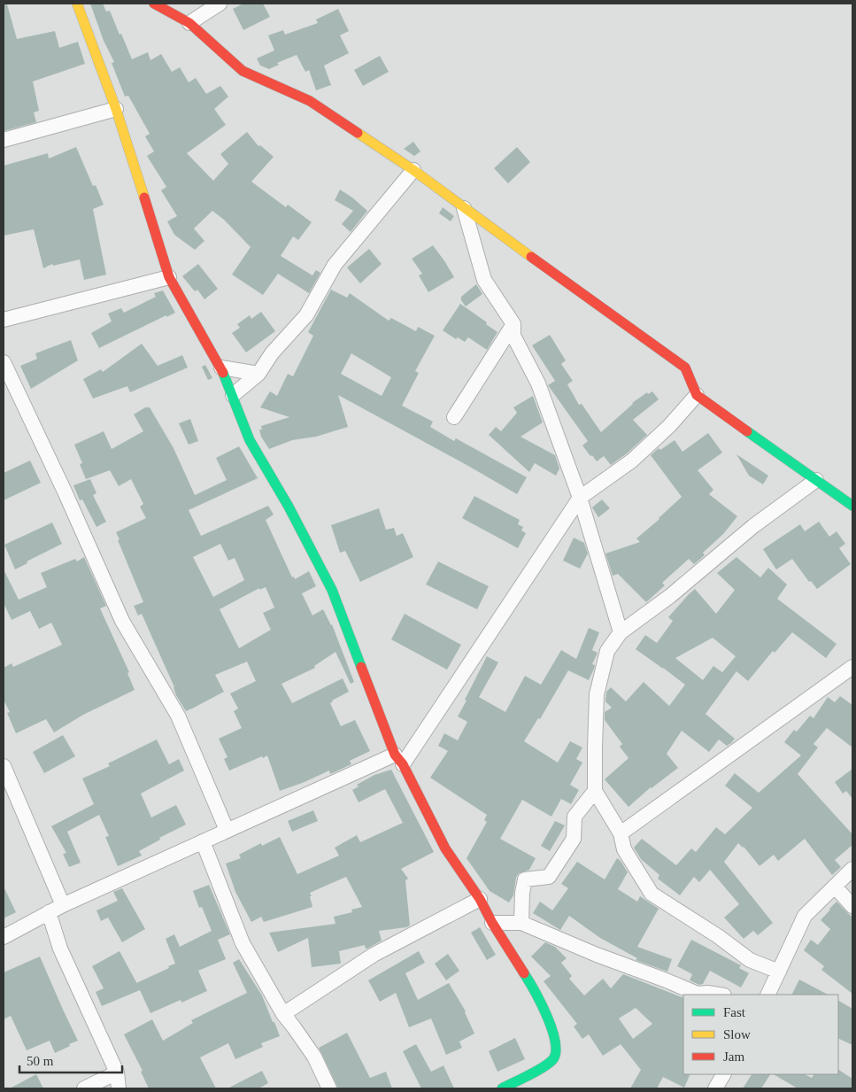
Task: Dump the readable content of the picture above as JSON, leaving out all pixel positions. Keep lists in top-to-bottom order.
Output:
{
  "legend": ["Fast", "Slow", "Jam"],
  "scale_bar": "50 m"
}
